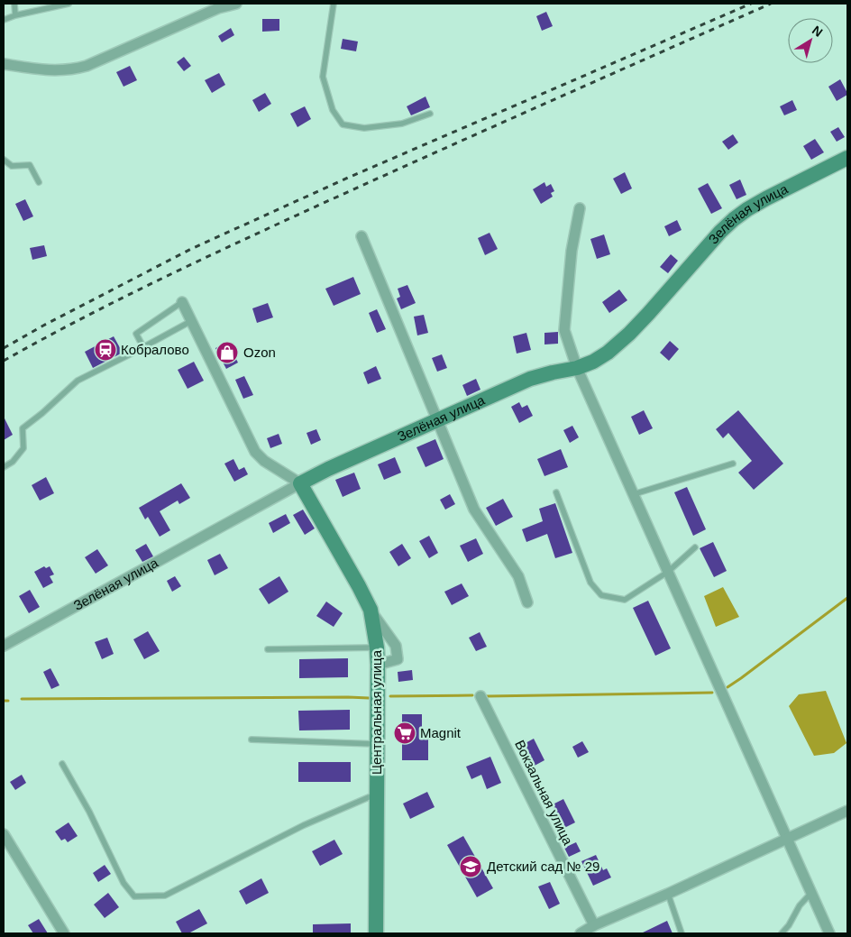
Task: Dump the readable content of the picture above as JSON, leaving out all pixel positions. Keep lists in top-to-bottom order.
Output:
{
  "streets": {
    "street": ["Зелёная улица", "Центральная улица", "Вокзальная улица"]
  },
  "crossings": [
    ["Зелёная улица", "Центральная улица"]
  ],
  "places": {
    "station": ["Кобралово"],
    "shop": ["Ozon"],
    "supermarket": ["Magnit"],
    "school or university": ["Детский сад № 29"]
  },
  "north": "top right"
}
